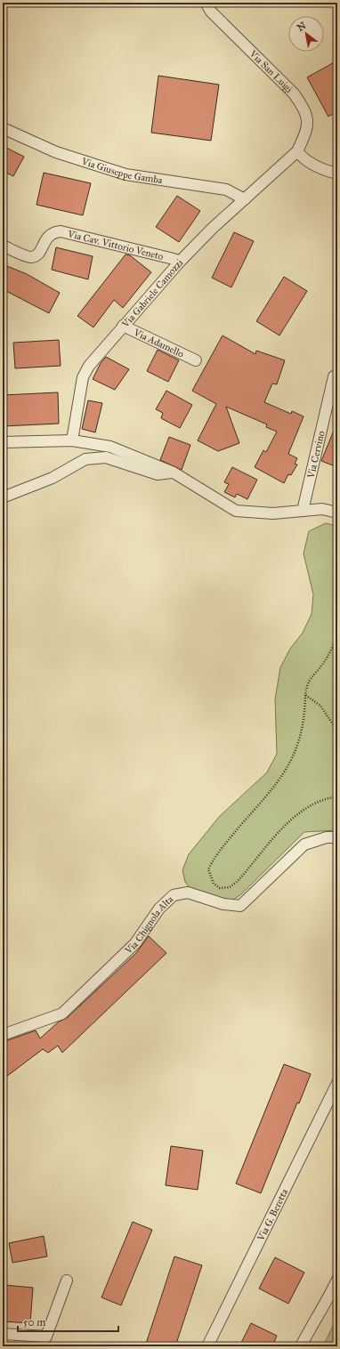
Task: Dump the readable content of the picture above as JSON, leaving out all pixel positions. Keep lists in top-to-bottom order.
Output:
{
  "streets": {
    "street": [
      "Via San Luigi",
      "Via Giuseppe Gamba",
      "Via Cav. Vittorio Veneto",
      "Via Gabriele Camozzi",
      "Via Adamello",
      "Via Cervino",
      "Via Chignola Alta",
      "Via G. Beretta"
    ]
  },
  "crossings": [
    ["Via San Luigi", "Via Gabriele Camozzi"],
    ["Via Giuseppe Gamba", "Via Gabriele Camozzi"],
    ["Via Cav. Vittorio Veneto", "Via Gabriele Camozzi"],
    ["Via Gabriele Camozzi", "Via Adamello"]
  ],
  "scale_bar": "50 m",
  "north": "top left"
}
